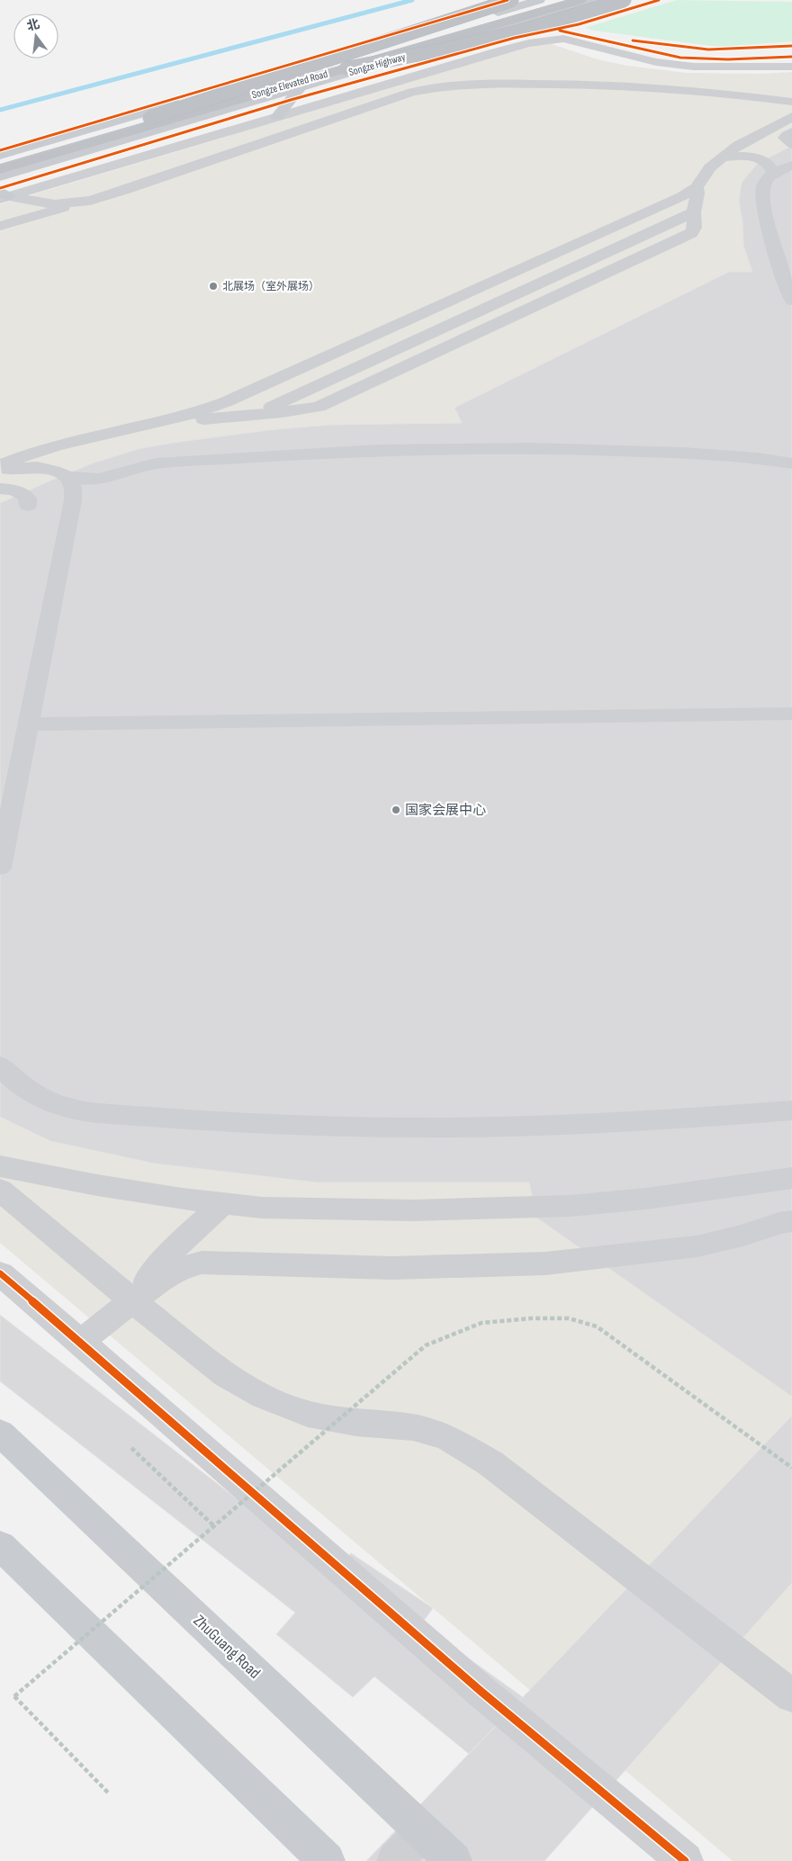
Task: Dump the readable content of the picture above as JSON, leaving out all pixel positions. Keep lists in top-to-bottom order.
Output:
{
  "streets": {
    "highway": ["Songze Elevated Road"],
    "main road": ["Songze Highway", "ZhuGuang Road"]
  },
  "places": ["北展场（室外展场）", "国家会展中心"],
  "north": "top"
}
